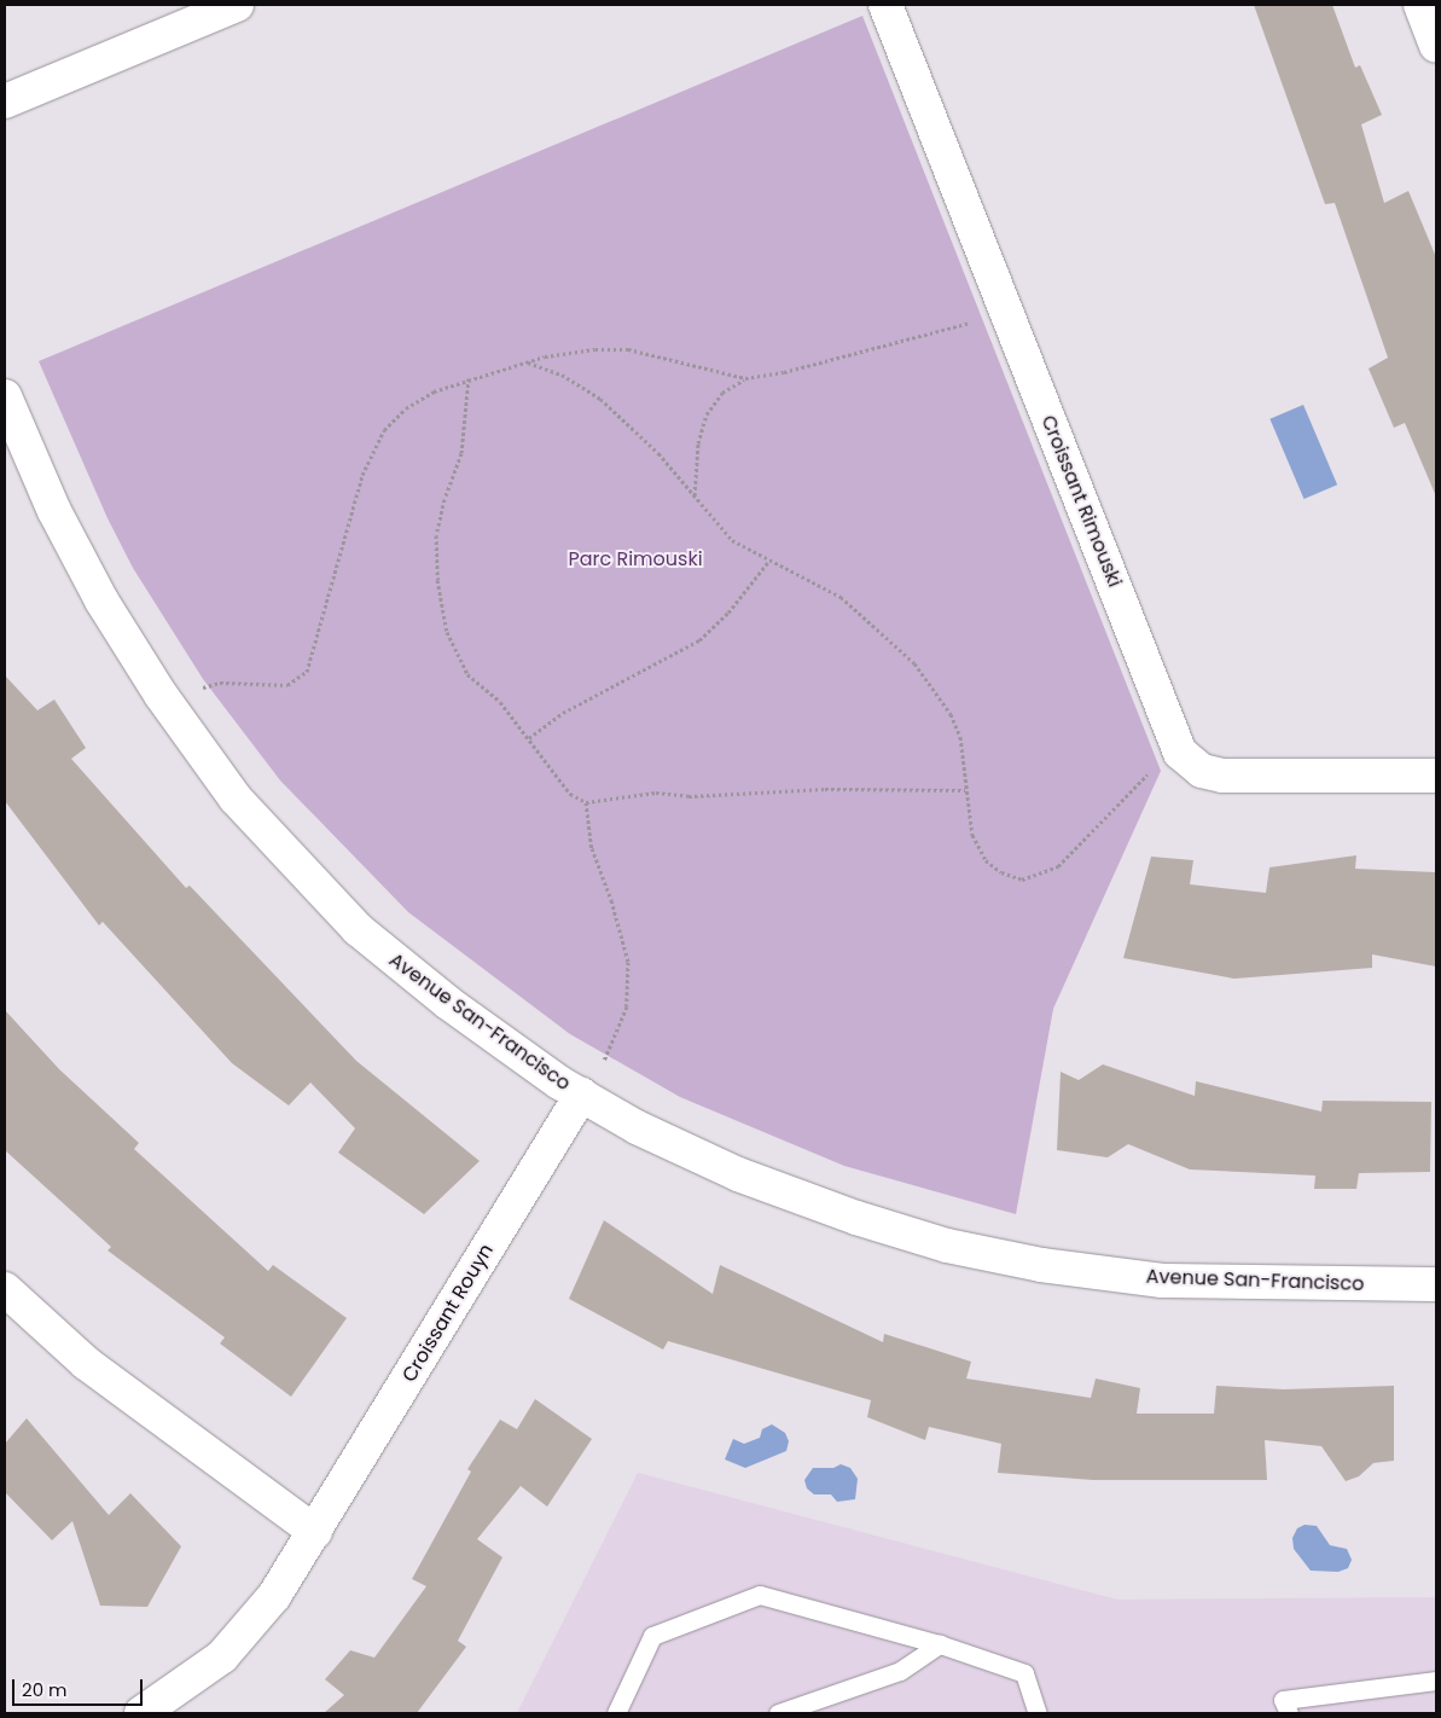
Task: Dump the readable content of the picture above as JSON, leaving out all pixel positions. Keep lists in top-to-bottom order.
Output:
{
  "streets": {
    "street": ["Croissant Rimouski", "Avenue San-Francisco", "Croissant Rouyn"]
  },
  "crossings": [
    ["Avenue San-Francisco", "Croissant Rouyn"]
  ],
  "parks": ["Parc Rimouski"],
  "scale_bar": "20 m"
}
